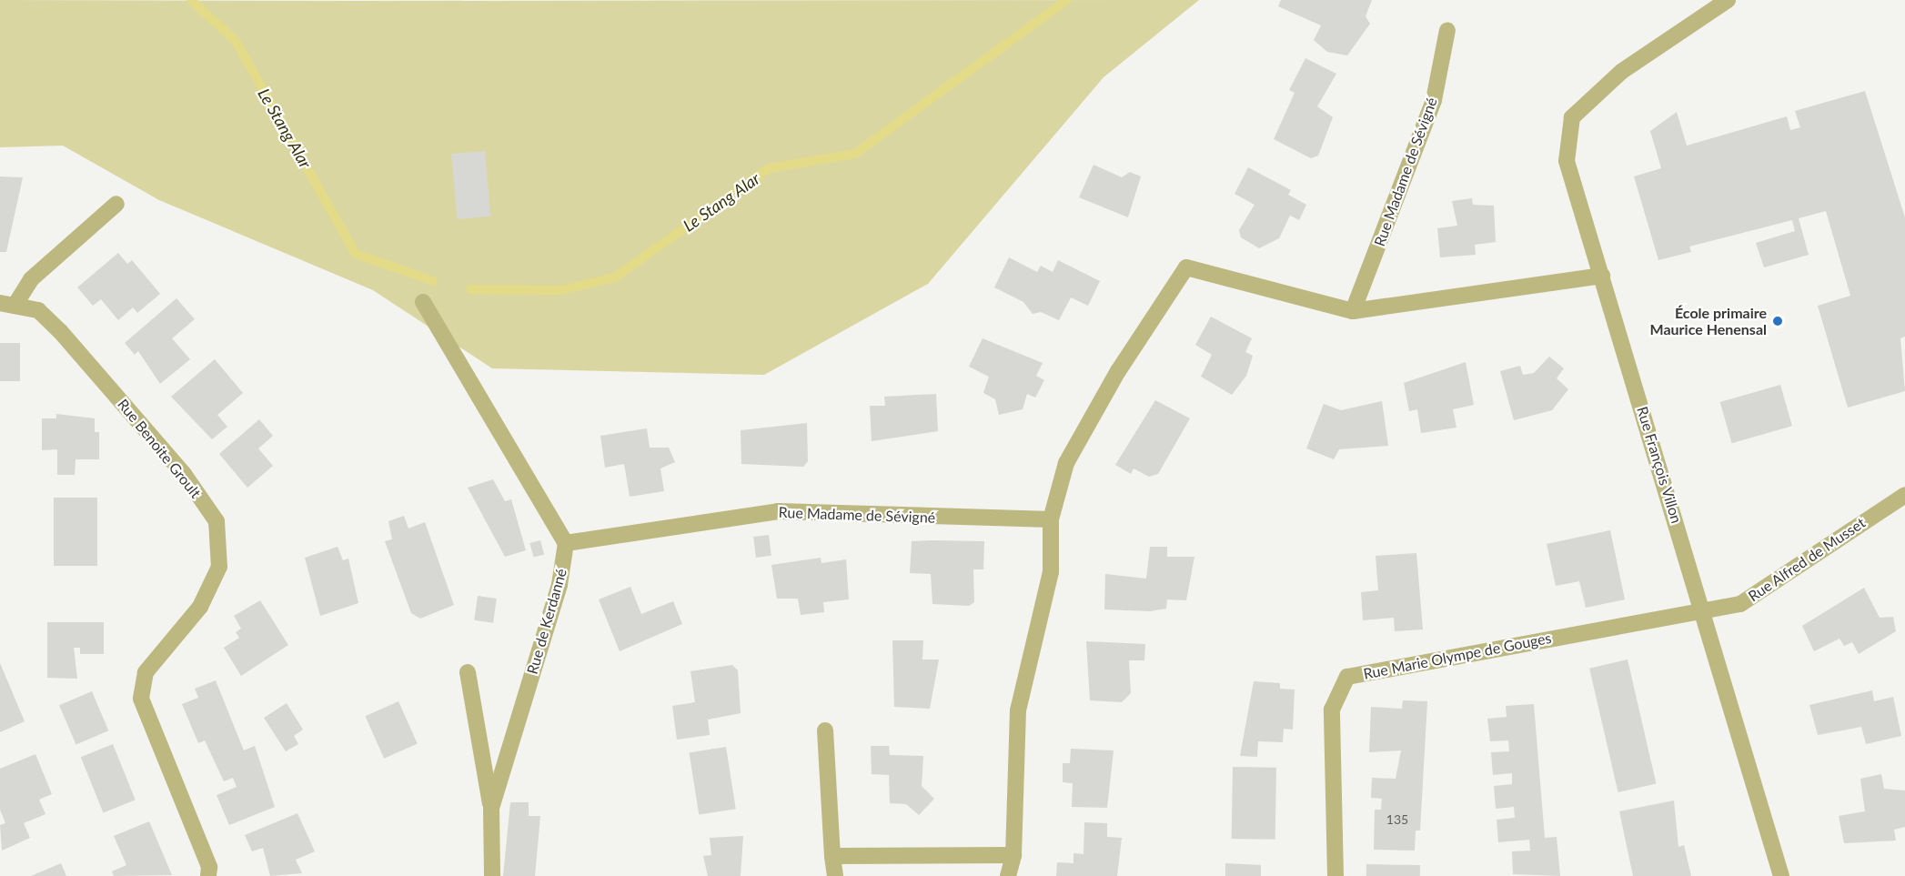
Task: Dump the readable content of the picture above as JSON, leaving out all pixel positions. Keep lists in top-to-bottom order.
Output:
{
  "streets": {
    "street": [
      "Rue Madame de Sévigné",
      "Rue Benoite Groult",
      "Rue François Villon",
      "Rue Alfred de Musset",
      "Rue de Kerdanné",
      "Rue Marie Olympe de Gouges"
    ]
  },
  "crossings": [
    ["Rue Madame de Sévigné", "Rue de Kerdanné"],
    ["Rue François Villon", "Rue Alfred de Musset"],
    ["Rue François Villon", "Rue Marie Olympe de Gouges"],
    ["Rue Alfred de Musset", "Rue Marie Olympe de Gouges"]
  ],
  "water": ["Le Stang Alar"],
  "places": ["École primaire Maurice Henensal"],
  "house_numbers": ["135"]
}
